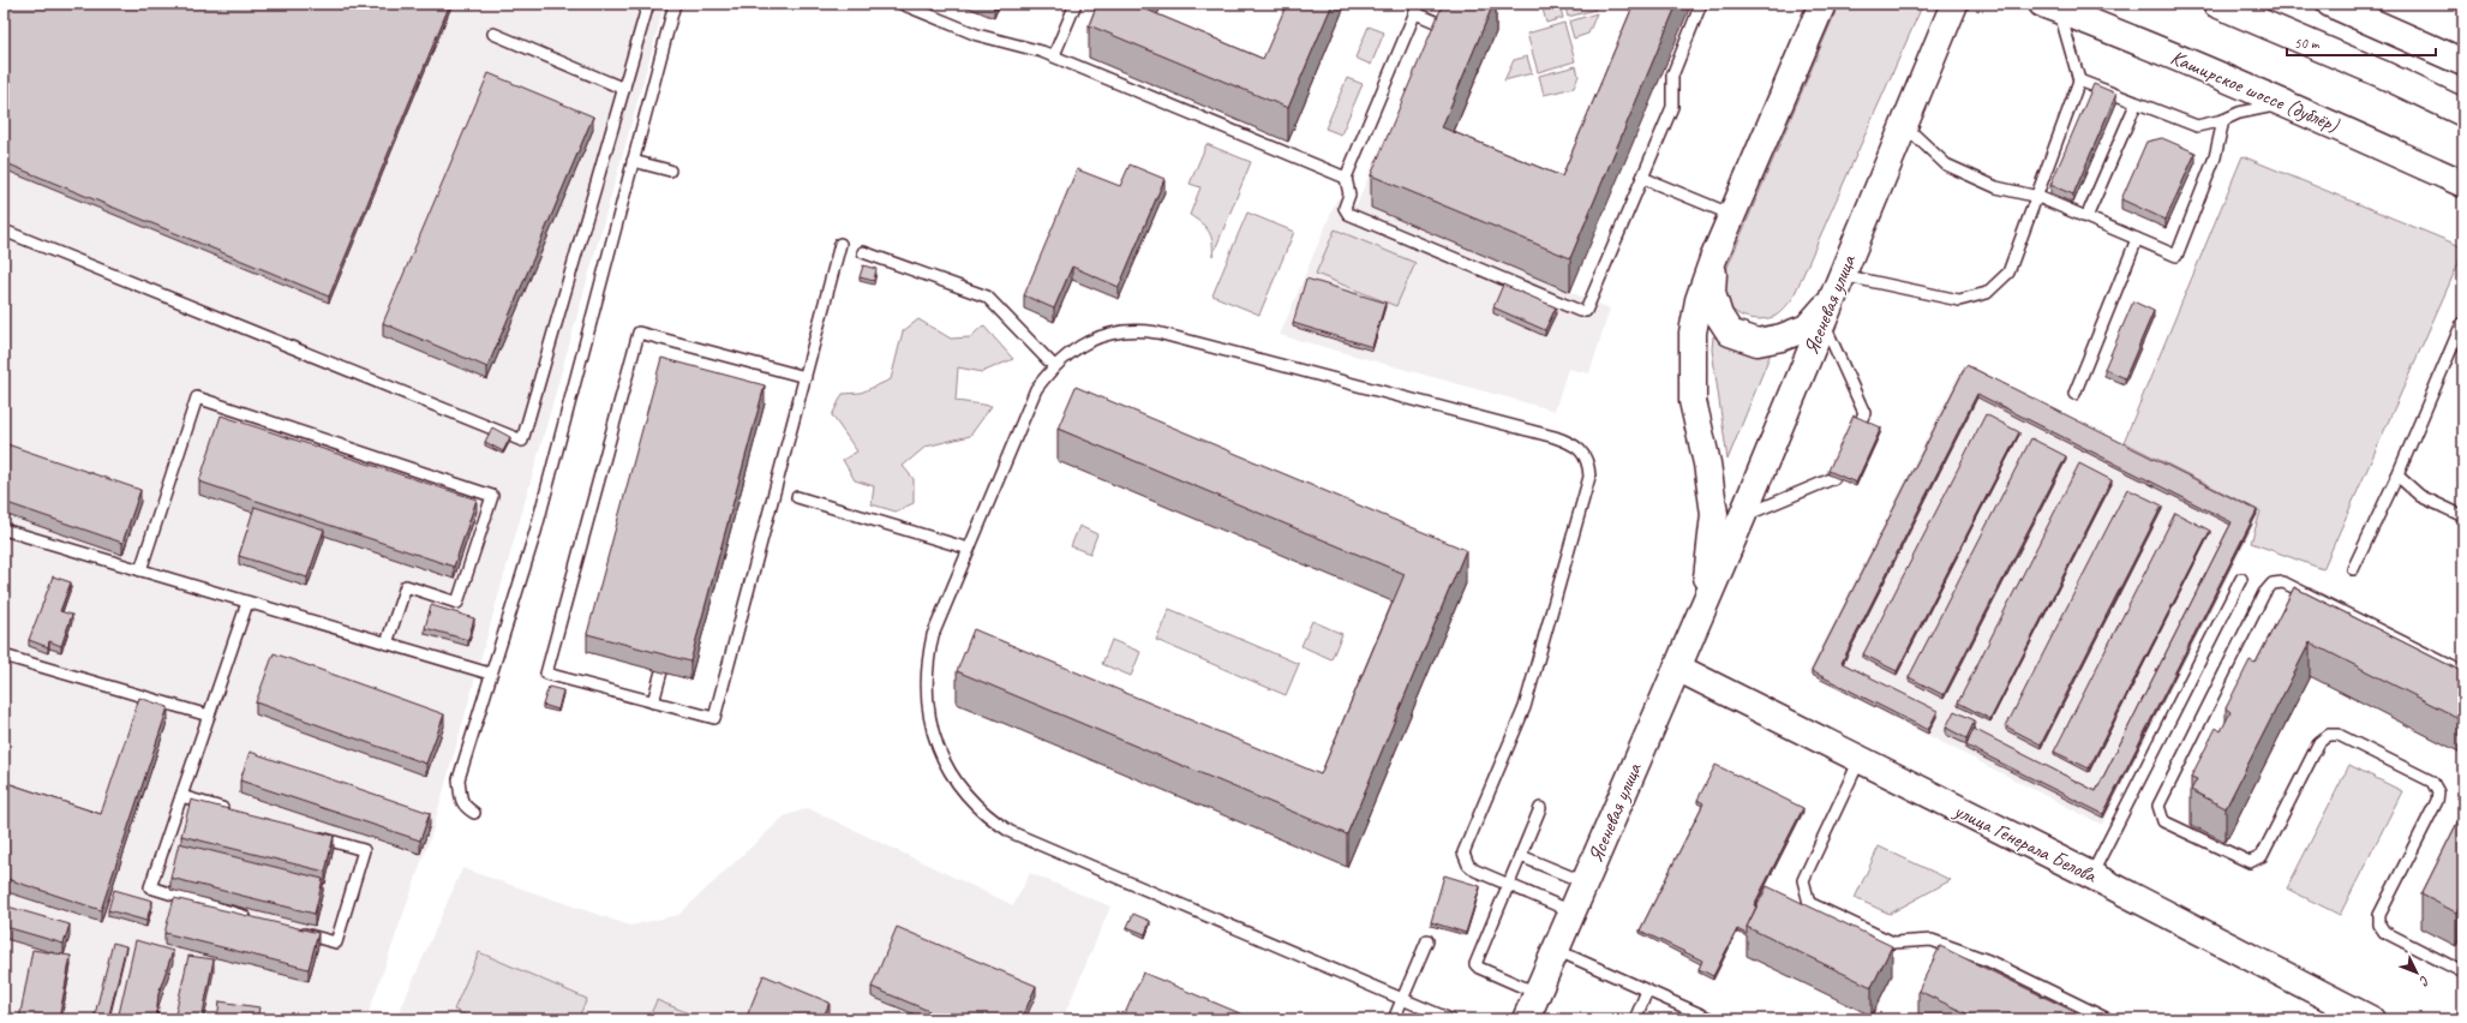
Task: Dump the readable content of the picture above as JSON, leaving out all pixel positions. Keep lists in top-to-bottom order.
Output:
{
  "streets": {
    "main road": ["Каширское шоссе (дублёр)", "Ясеневая улица", "улица Генерала Белова"]
  },
  "crossings": [
    ["Ясеневая улица", "улица Генерала Белова"]
  ],
  "scale_bar": "50 m",
  "north": "bottom right"
}
